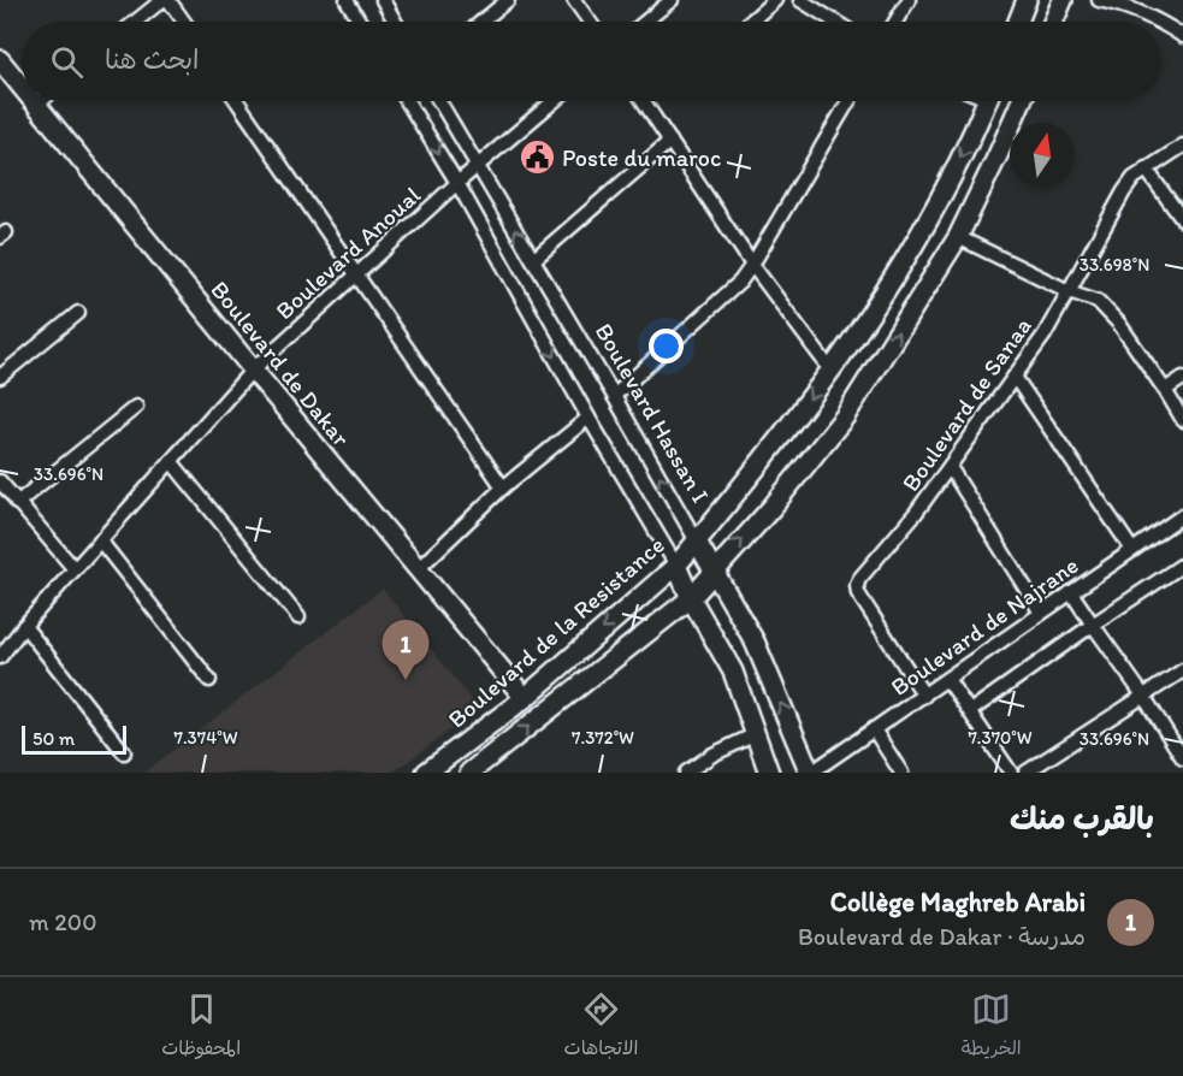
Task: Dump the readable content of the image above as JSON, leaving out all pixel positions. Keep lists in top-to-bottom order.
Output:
{
  "streets": {
    "main road": ["Boulevard de Dakar", "Boulevard Hassan I", "Boulevard de la Resistance"],
    "street": ["Boulevard Anoual", "Boulevard de Sanaa", "Boulevard de Najrane"]
  },
  "crossings": [
    ["Boulevard Anoual", "Boulevard de Dakar"],
    ["Boulevard Anoual", "Boulevard Hassan I"],
    ["Boulevard de Dakar", "Boulevard de la Resistance"],
    ["Boulevard de Sanaa", "Boulevard de Najrane"],
    ["Boulevard Hassan I", "Boulevard de Najrane"],
    ["Boulevard Hassan I", "Boulevard de la Resistance"]
  ],
  "places": {
    "public building": ["Poste du maroc"]
  },
  "scale_bar": "50 m",
  "north": "top",
  "page": {
    "search": "ابحث هنا",
    "pins": "1",
    "scale": "50 m",
    "heading": "بالقرب منك",
    "list": [
      {
        "mark": "1",
        "name": "Collège Maghreb Arabi",
        "note": "مدرسة · Boulevard de Dakar",
        "value": "200 m"
      }
    ],
    "nav": ["الخريطة", "الاتجاهات", "المحفوظات"]
  },
  "coordinates": [
    "33.698°N",
    "33.696°N",
    "7.374°W",
    "7.372°W",
    "7.370°W"
  ]
}
